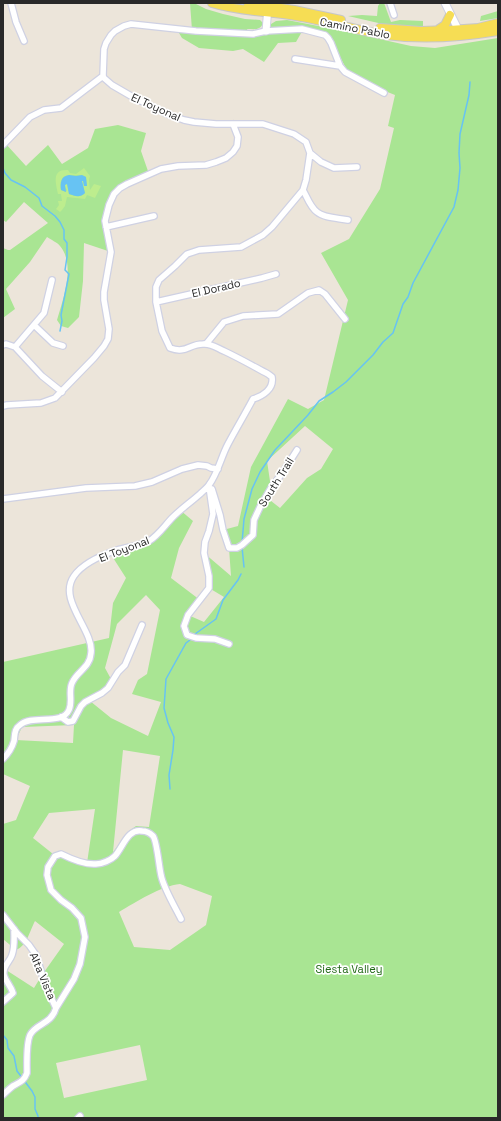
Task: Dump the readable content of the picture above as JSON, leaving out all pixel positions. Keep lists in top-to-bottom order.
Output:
{
  "streets": {
    "main road": ["Camino Pablo"],
    "street": [
      "El Toyonal",
      "El Dorado",
      "South Trail",
      "Alta Vista"
    ]
  },
  "crossings": [
    ["El Toyonal", "South Trail"]
  ],
  "parks": ["Siesta Valley"]
}
